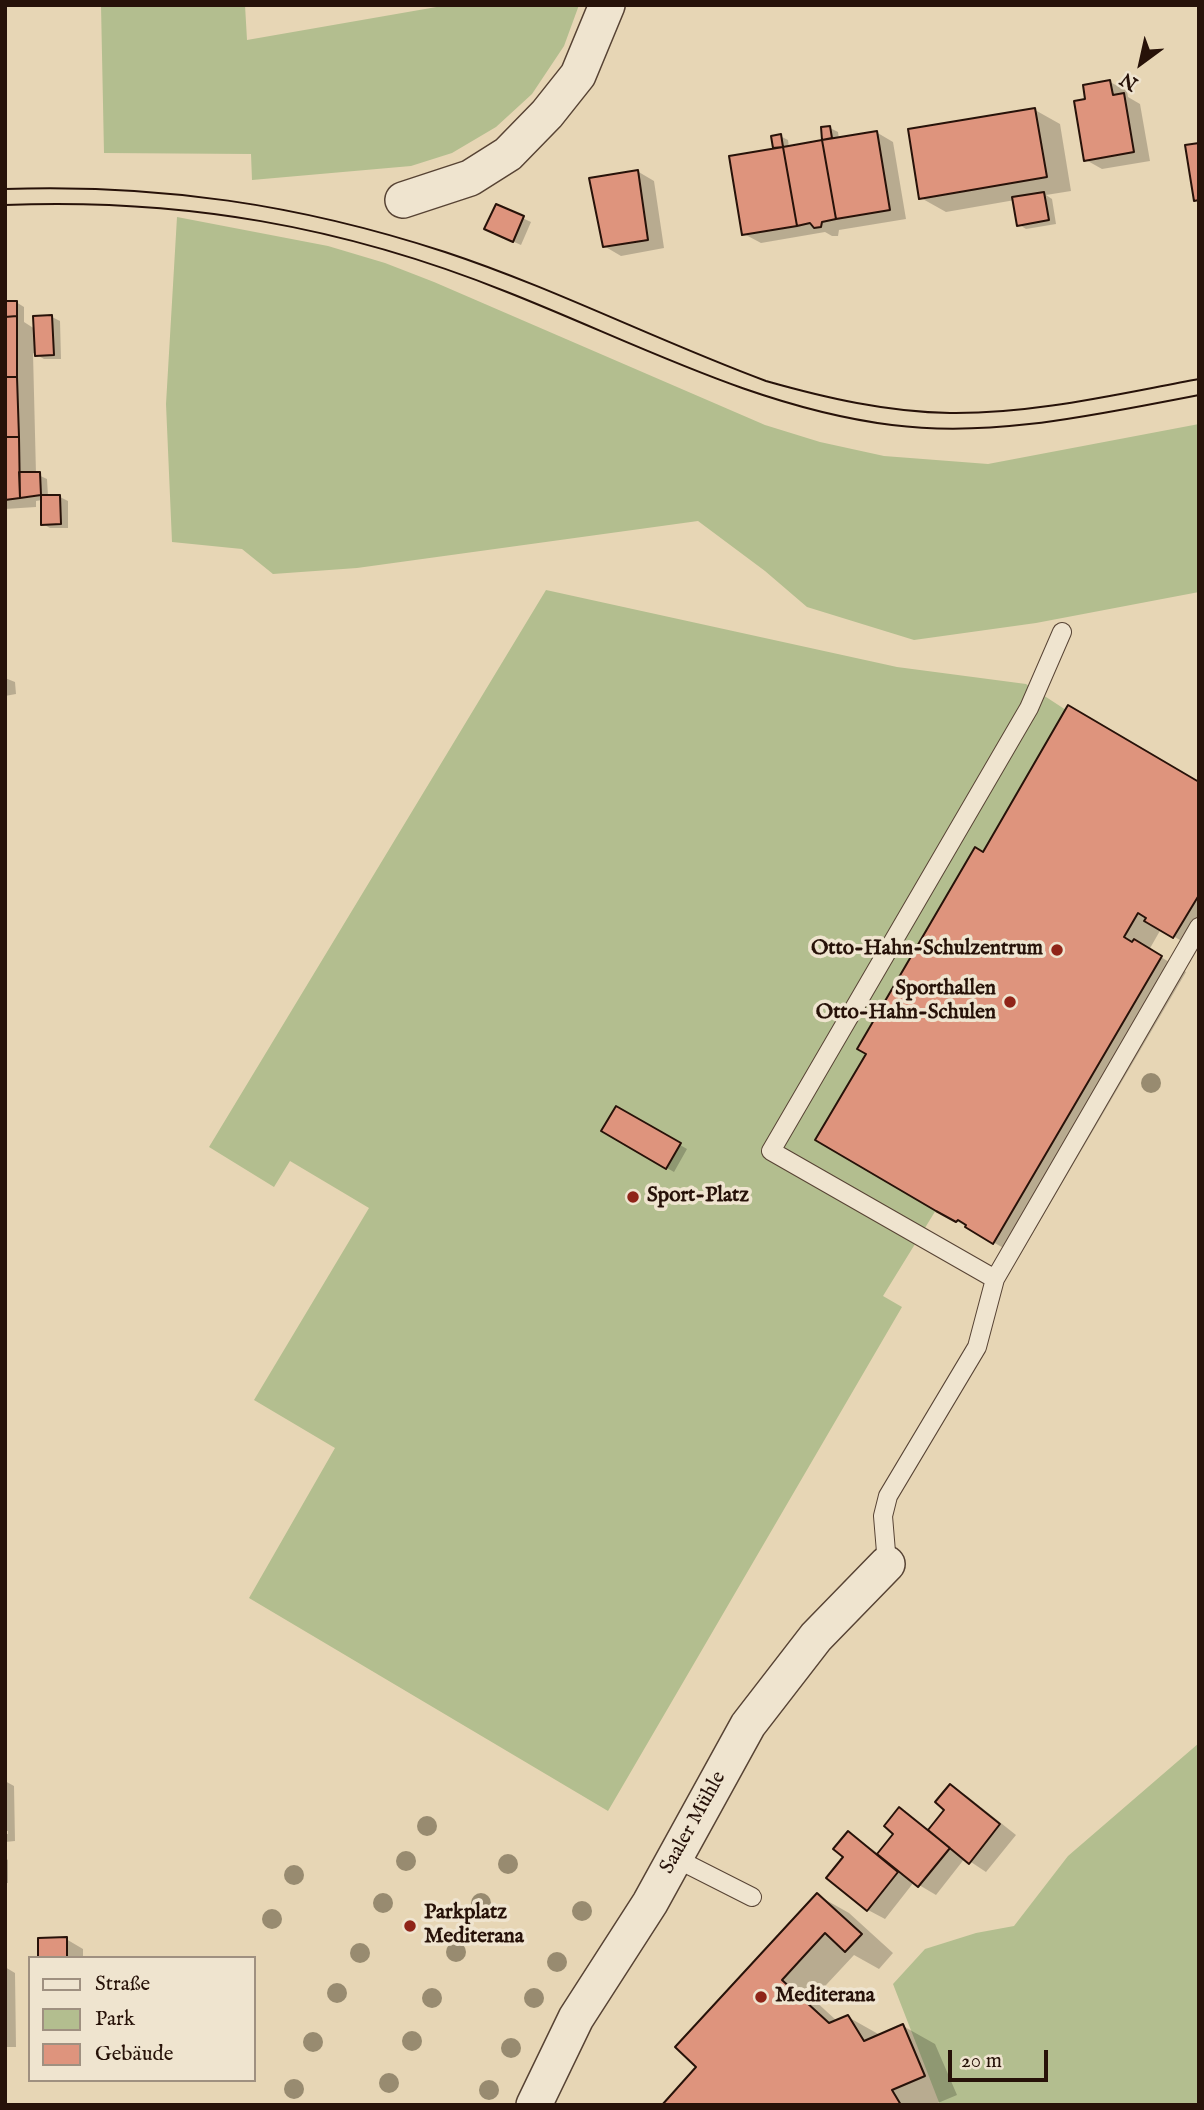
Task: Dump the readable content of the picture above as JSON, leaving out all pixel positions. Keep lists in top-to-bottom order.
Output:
{
  "streets": {
    "street": ["Saaler Mühle"]
  },
  "places": [
    "Otto-Hahn-Schulzentrum",
    "Sporthallen Otto-Hahn-Schulen",
    "Sport-Platz",
    "Parkplatz Mediterana",
    "Mediterana"
  ],
  "legend": ["Straße", "Park", "Gebäude"],
  "scale_bar": "20 m",
  "north": "bottom left"
}
